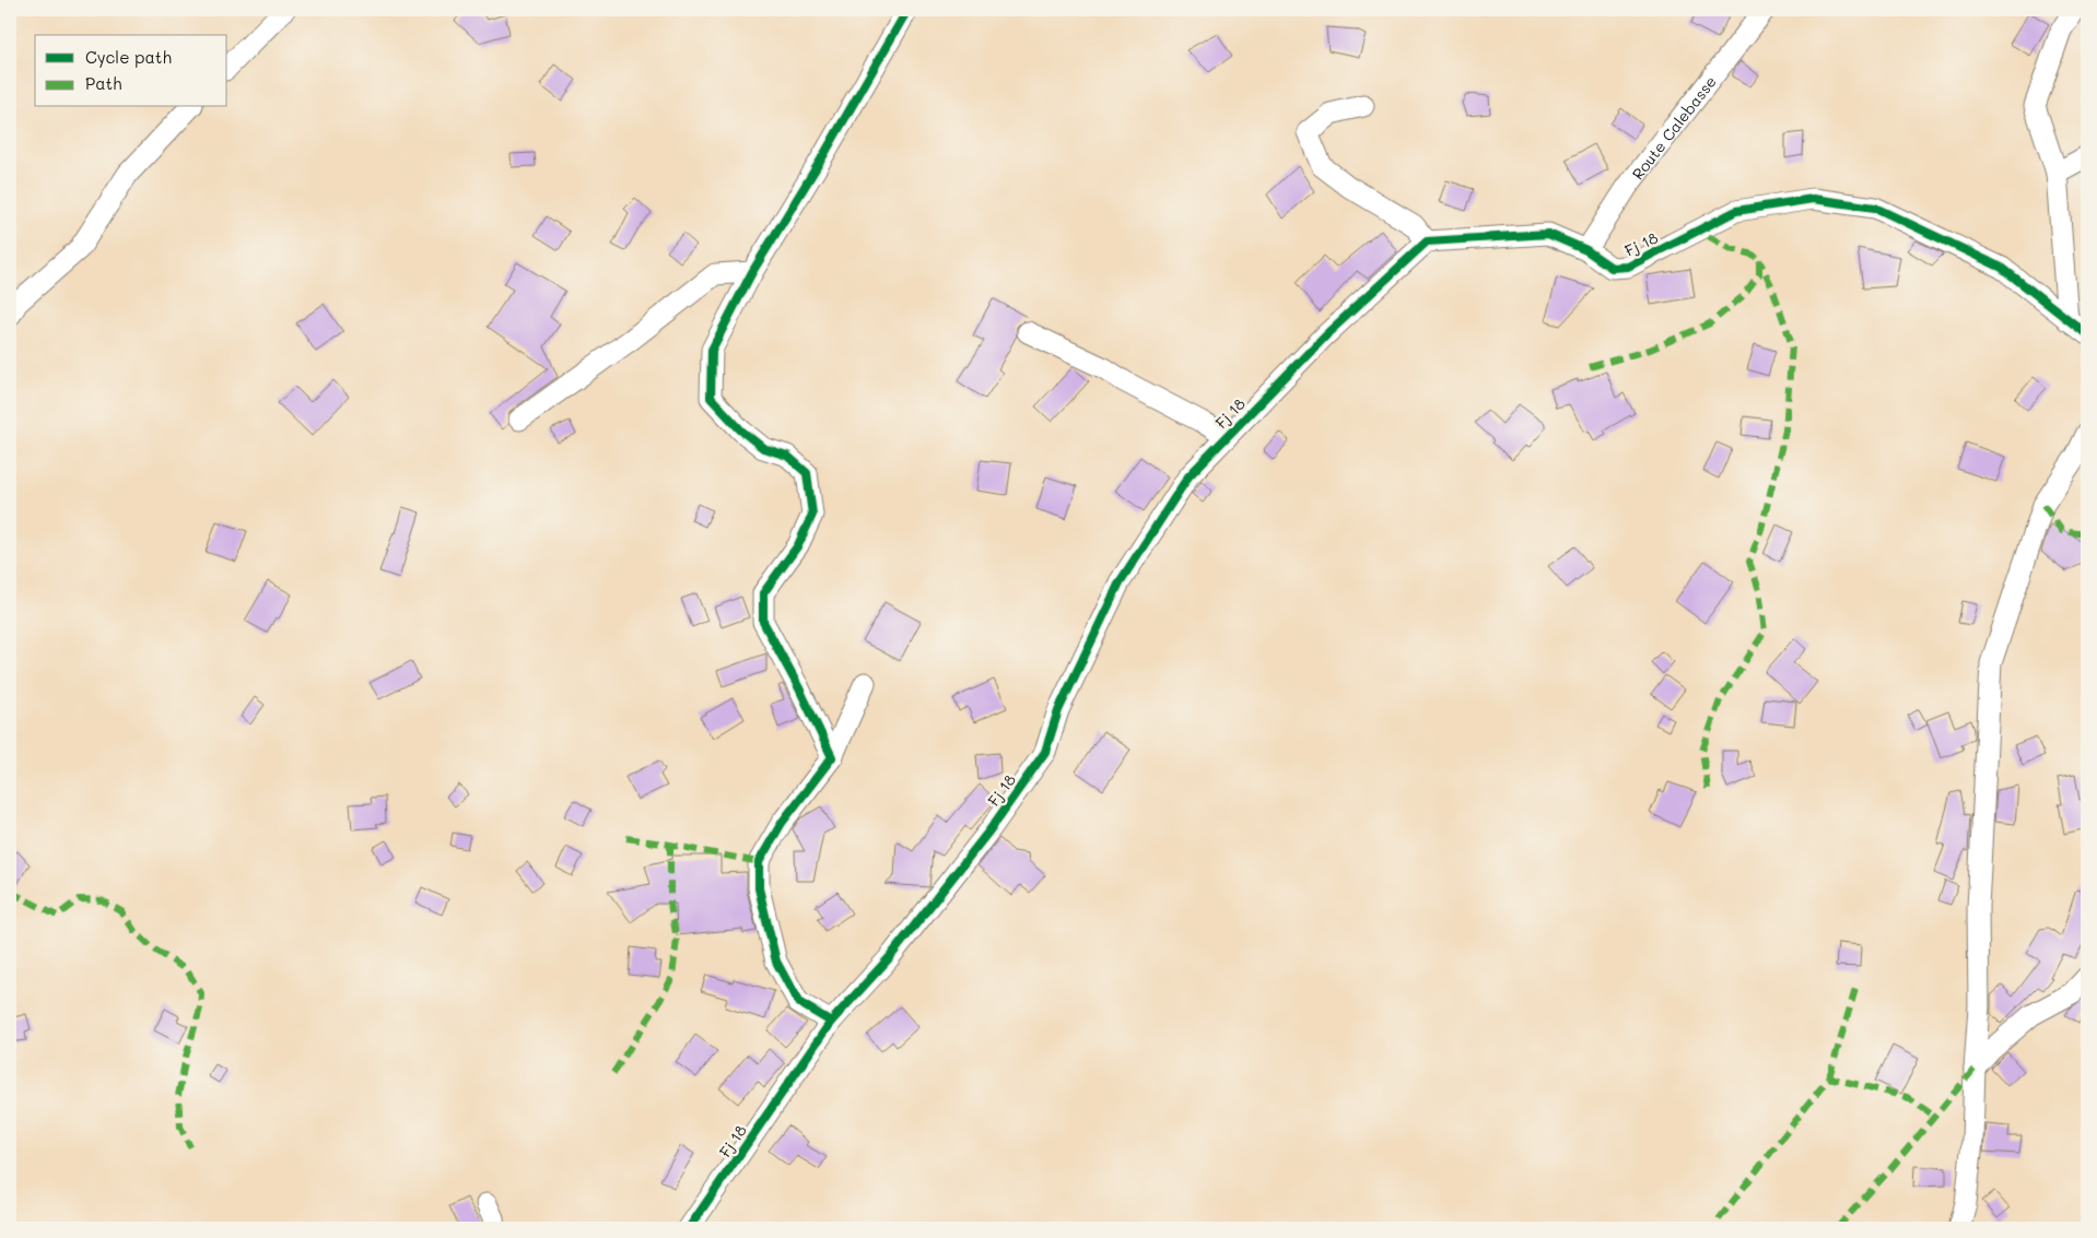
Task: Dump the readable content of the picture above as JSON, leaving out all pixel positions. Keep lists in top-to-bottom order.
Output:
{
  "streets": {
    "street": ["Route Calebasse", "Fj 18"]
  },
  "crossings": [
    ["Route Calebasse", "Fj 18"]
  ],
  "legend": ["Cycle path", "Path"]
}
